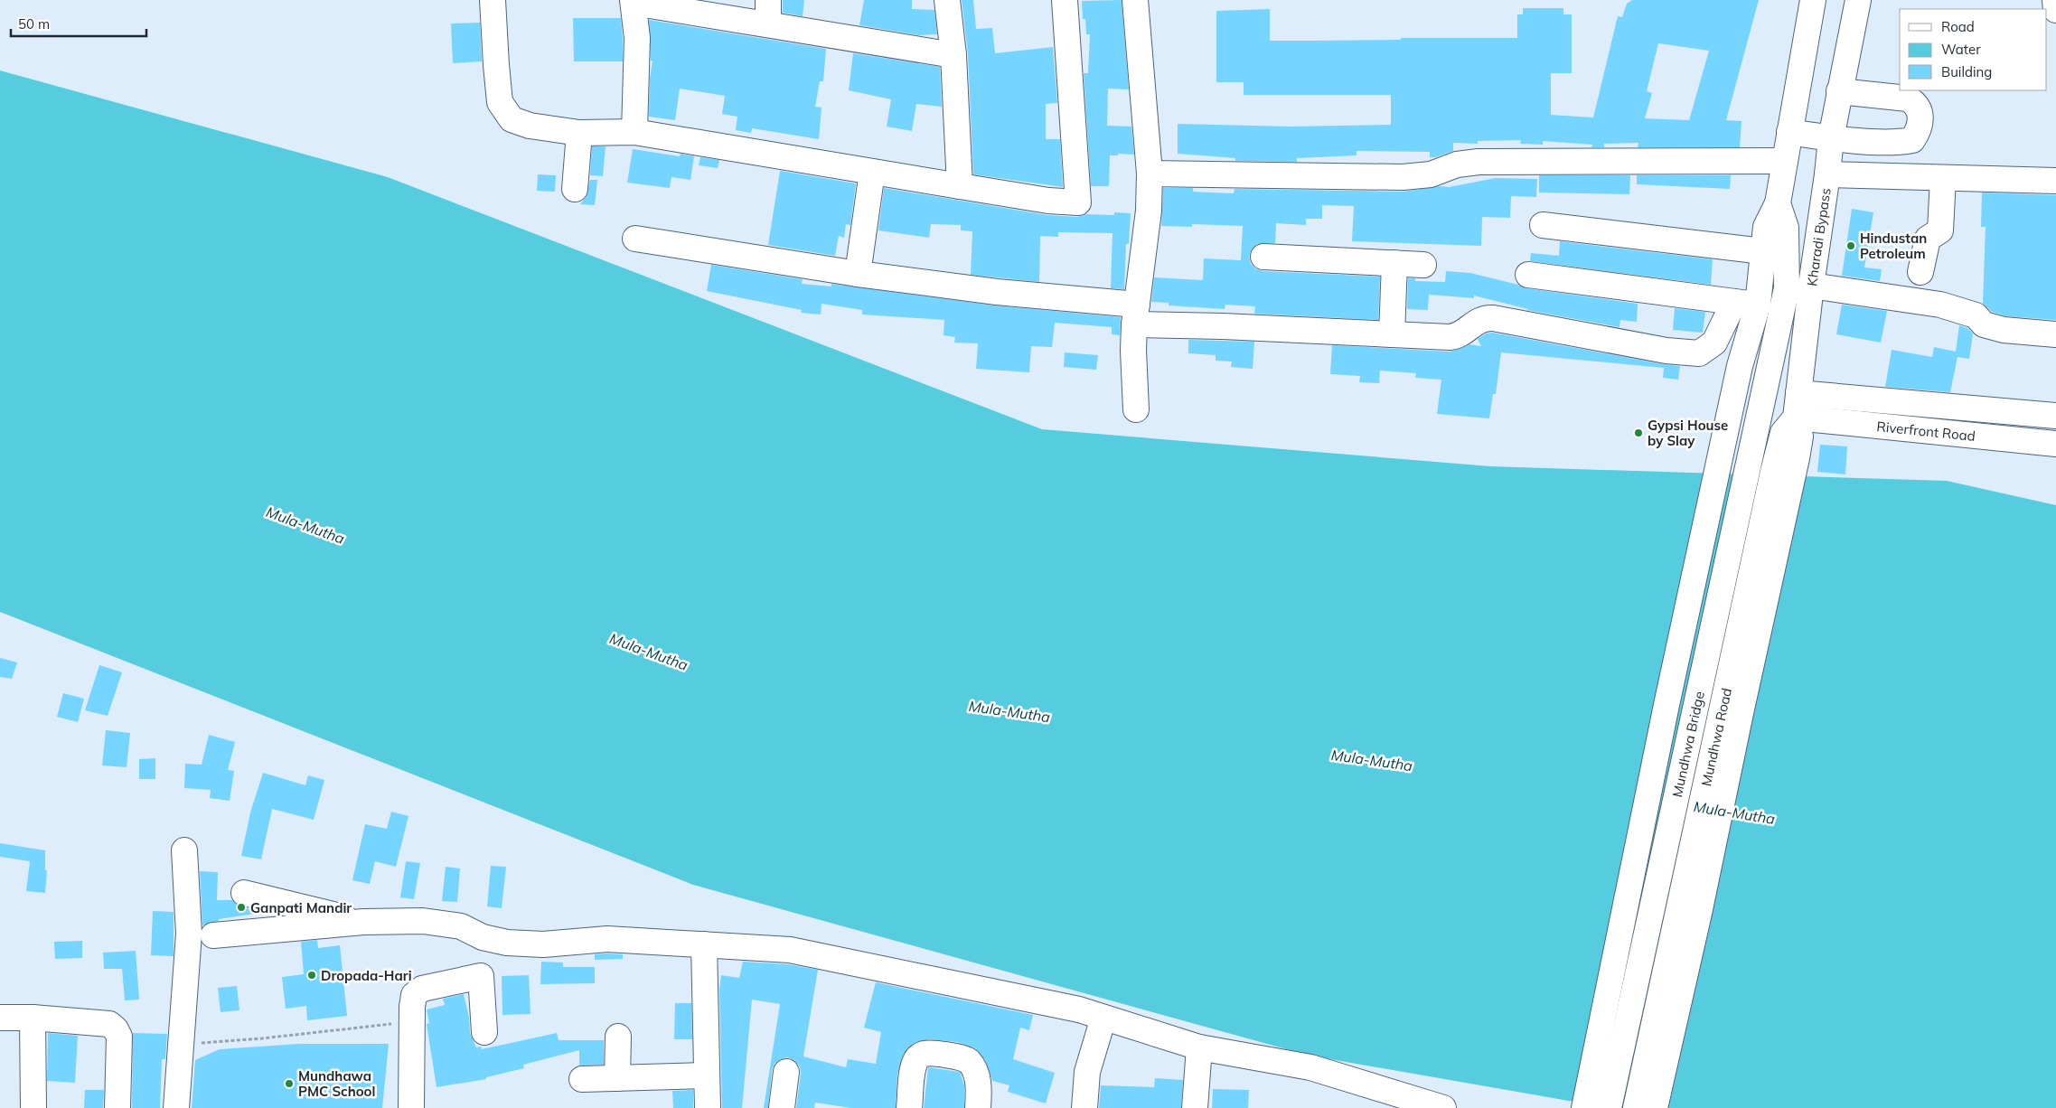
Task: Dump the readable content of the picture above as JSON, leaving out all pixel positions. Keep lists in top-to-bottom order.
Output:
{
  "streets": {
    "main road": [
      "Kharadi Bypass",
      "Riverfront Road",
      "Mundhwa Road",
      "Mundhwa Bridge"
    ]
  },
  "crossings": [
    ["Kharadi Bypass", "Riverfront Road"],
    ["Kharadi Bypass", "Mundhwa Road"],
    ["Kharadi Bypass", "Mundhwa Bridge"]
  ],
  "water": ["Mula-Mutha"],
  "places": [
    "Hindustan Petroleum",
    "Gypsi House by Slay",
    "Ganpati Mandir",
    "Dropada-Hari",
    "Mundhawa PMC School"
  ],
  "legend": ["Road", "Water", "Building"],
  "scale_bar": "50 m"
}
